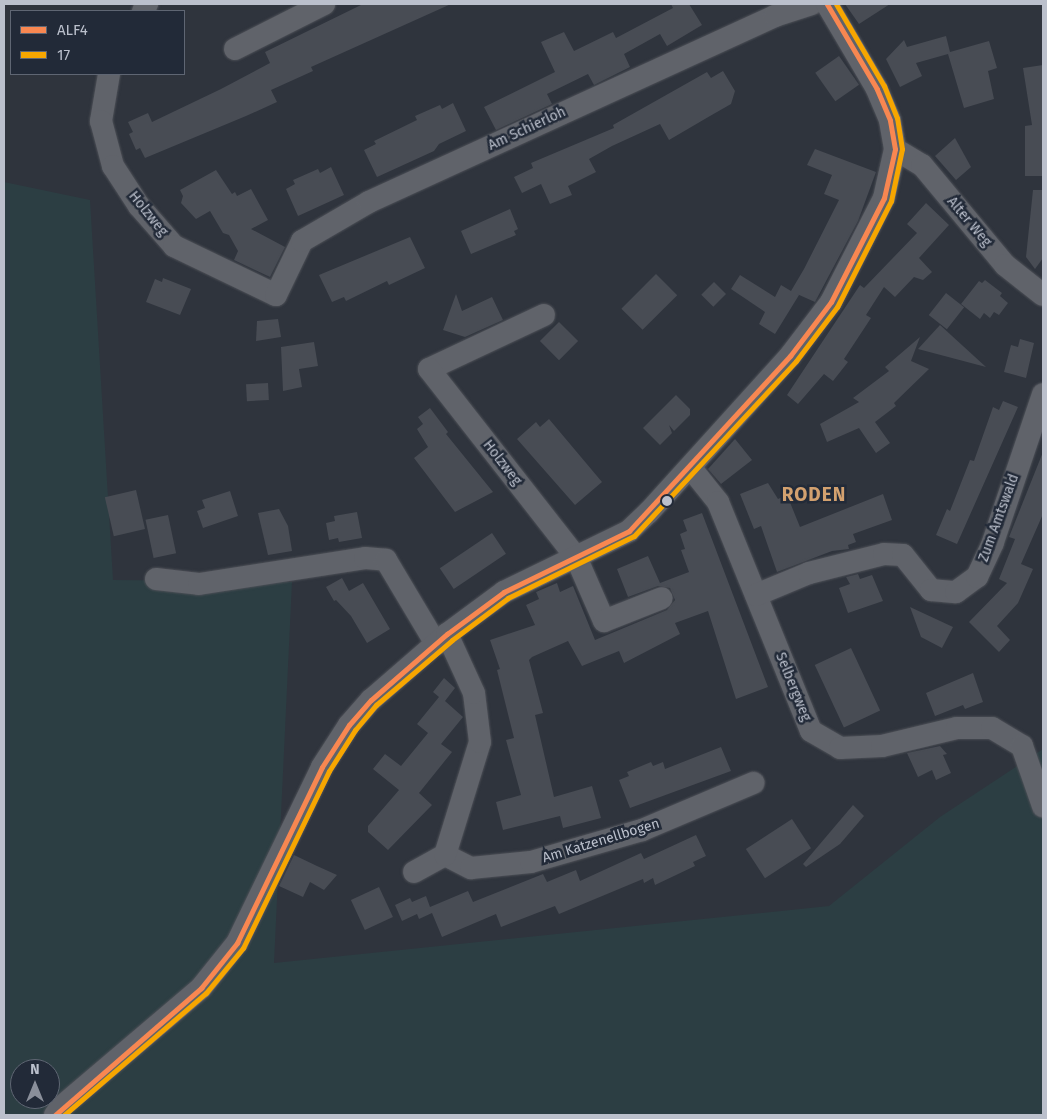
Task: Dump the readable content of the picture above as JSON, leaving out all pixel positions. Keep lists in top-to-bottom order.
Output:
{
  "streets": {
    "street": [
      "Am Schierloh",
      "Holzweg",
      "Alter Weg",
      "Zum Amtswald",
      "Selbergweg",
      "Am Katzenellbogen"
    ]
  },
  "crossings": [
    ["Am Schierloh", "Holzweg"],
    ["Zum Amtswald", "Selbergweg"]
  ],
  "districts": ["RODEN"],
  "lines": ["transit line ALF4", "transit line 17"],
  "legend": ["ALF4", "17"],
  "north": "top"
}
